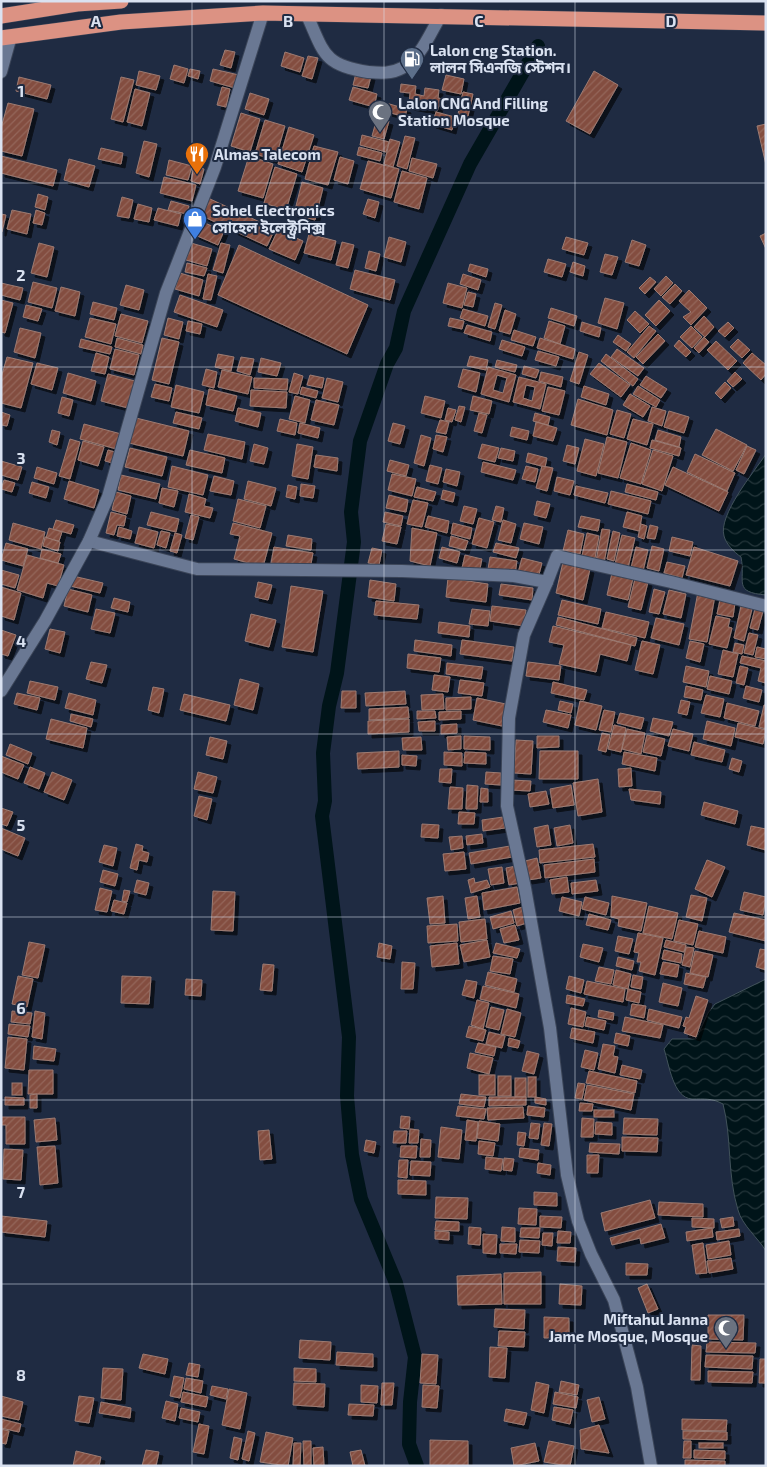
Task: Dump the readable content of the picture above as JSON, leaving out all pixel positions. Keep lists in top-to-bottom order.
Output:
{
  "places": {
    "fuel station": ["Lalon cng Station. লালন সিএনজি স্টেশন।"],
    "mosque": ["Lalon CNG And Filling Station Mosque", "Miftahul Janna Jame Mosque, Mosque"],
    "restaurant": ["Almas Talecom"],
    "shop": ["Sohel Electronics সোহেল ইলেক্ট্রনিক্স"]
  },
  "grid": {
    "columns": [
      "A",
      "B",
      "C",
      "D"
    ],
    "rows": [
      "1",
      "2",
      "3",
      "4",
      "5",
      "6",
      "7",
      "8"
    ]
  }
}
